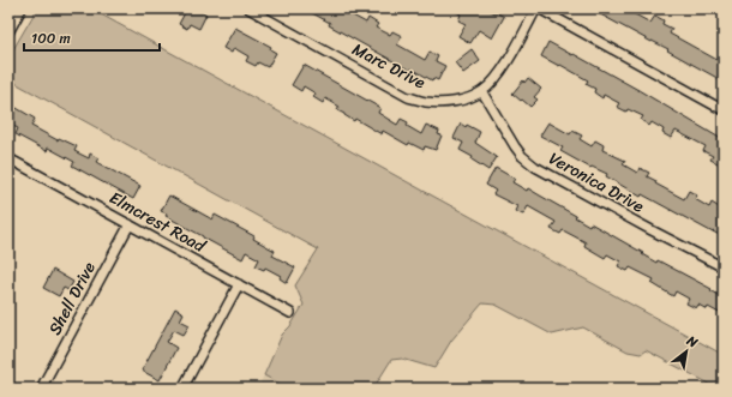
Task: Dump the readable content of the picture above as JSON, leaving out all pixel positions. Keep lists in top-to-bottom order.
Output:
{
  "streets": {
    "street": [
      "Marc Drive",
      "Veronica Drive",
      "Elmcrest Road",
      "Shell Drive"
    ]
  },
  "crossings": [
    ["Marc Drive", "Veronica Drive"],
    ["Elmcrest Road", "Shell Drive"]
  ],
  "scale_bar": "100 m",
  "north": "top right"
}
